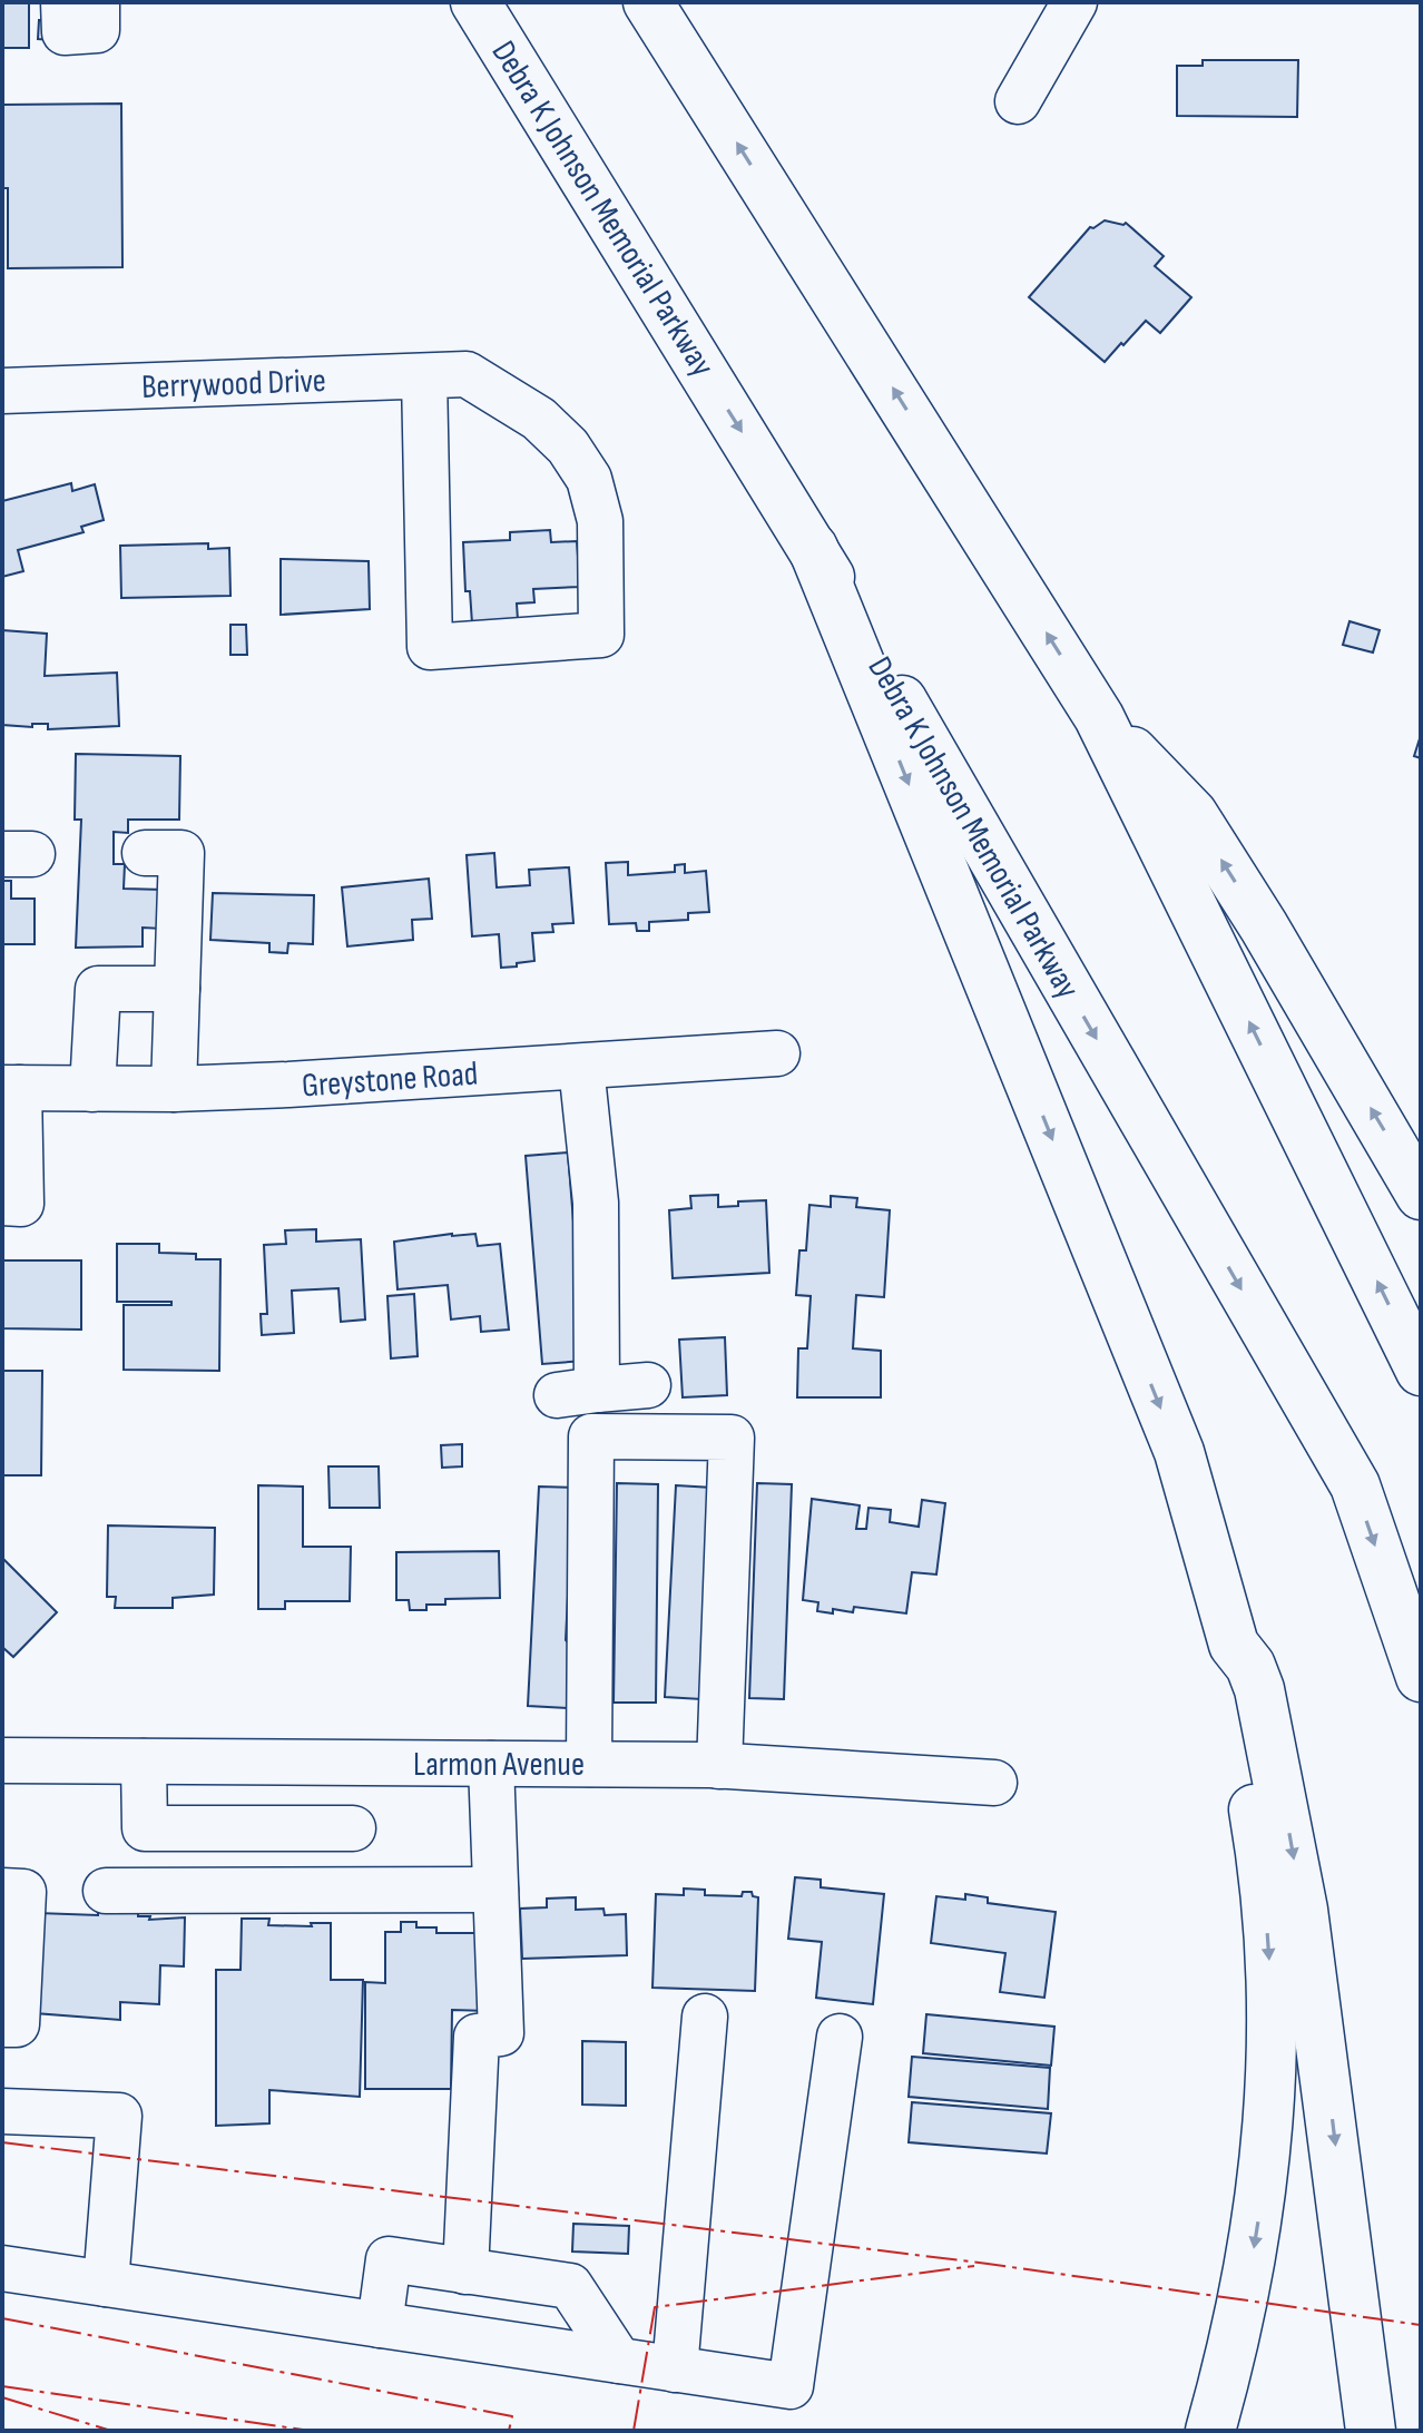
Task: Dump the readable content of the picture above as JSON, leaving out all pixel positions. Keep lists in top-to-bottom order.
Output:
{
  "streets": {
    "highway": ["Debra K Johnson Memorial Parkway"],
    "street": ["Berrywood Drive", "Greystone Road", "Larmon Avenue"]
  }
}
